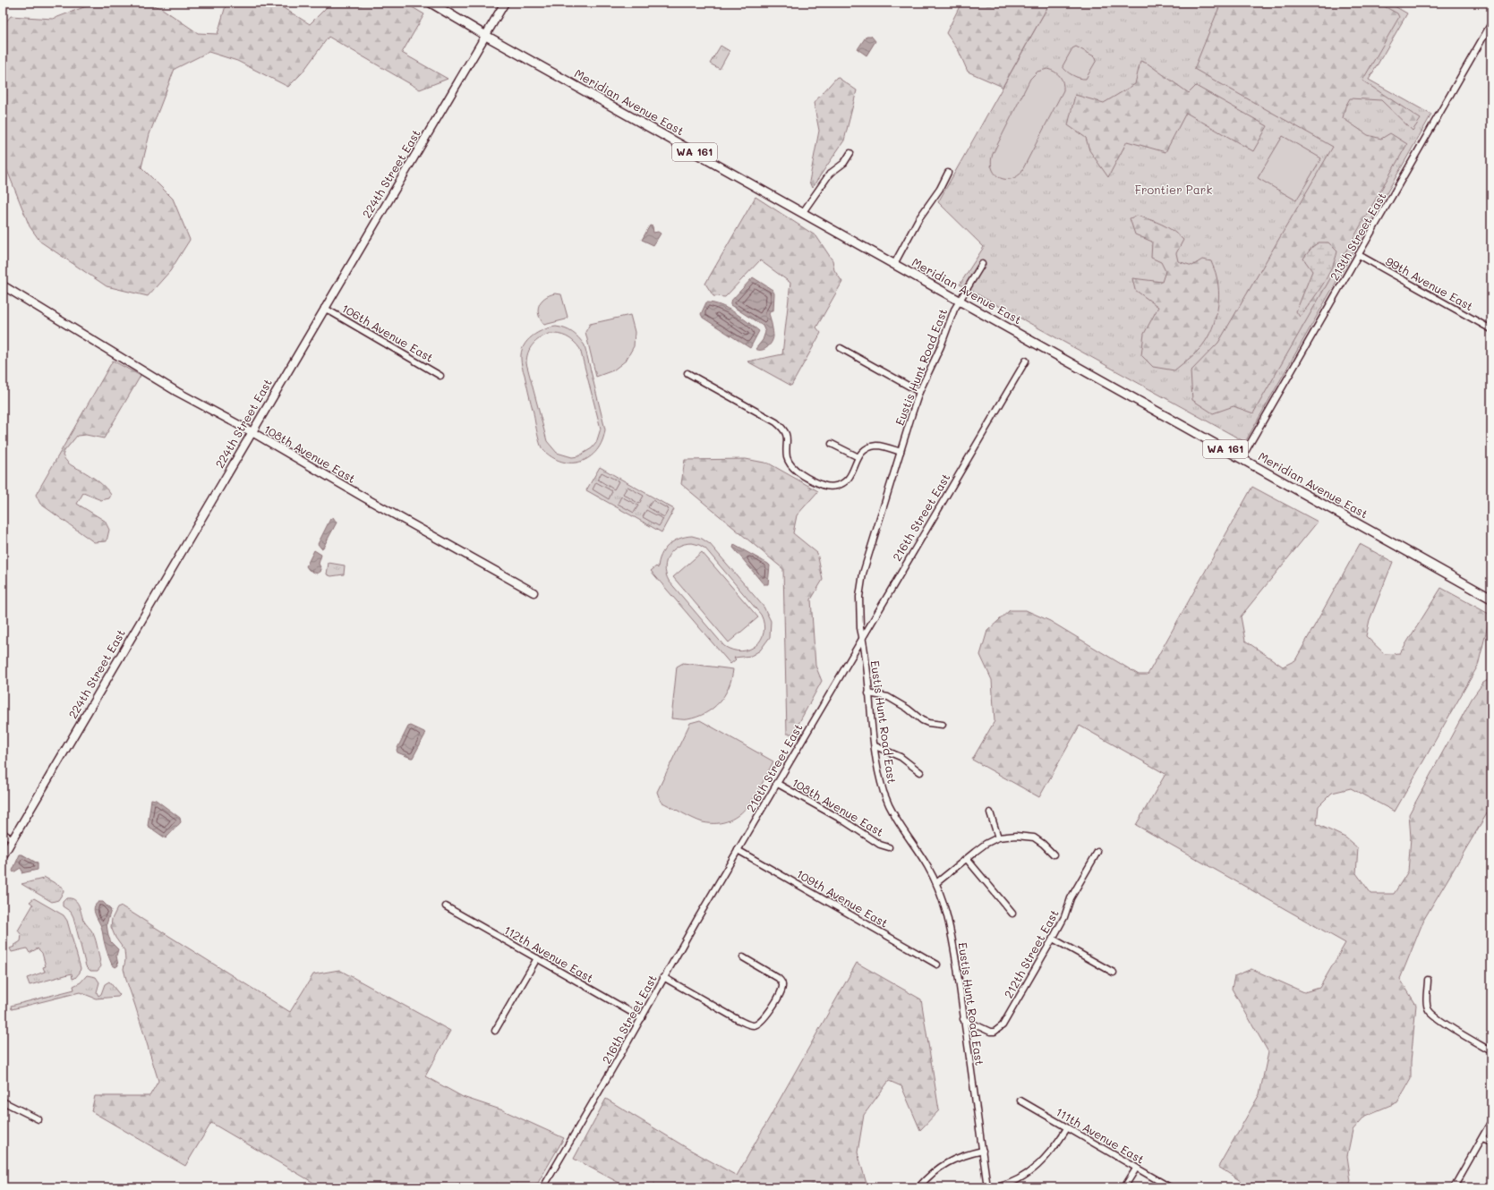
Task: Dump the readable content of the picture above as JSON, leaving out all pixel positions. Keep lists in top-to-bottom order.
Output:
{
  "streets": {
    "main road": [
      "Meridian Avenue East",
      "WA 161",
      "224th Street East",
      "108th Avenue East"
    ],
    "street": [
      "213th Street East",
      "99th Avenue East",
      "106th Avenue East",
      "Eustis Hunt Road East",
      "216th Street East",
      "109th Avenue East",
      "112th Avenue East",
      "212th Street East",
      "111th Avenue East"
    ]
  },
  "crossings": [
    ["Meridian Avenue East", "224th Street East"],
    ["Meridian Avenue East", "213th Street East"],
    ["Meridian Avenue East", "Eustis Hunt Road East"],
    ["224th Street East", "106th Avenue East"],
    ["224th Street East", "108th Avenue East"],
    ["213th Street East", "99th Avenue East"],
    ["Eustis Hunt Road East", "216th Street East"],
    ["Eustis Hunt Road East", "212th Street East"],
    ["108th Avenue East", "216th Street East"],
    ["216th Street East", "109th Avenue East"],
    ["216th Street East", "112th Avenue East"]
  ],
  "parks": ["Frontier Park"]
}
